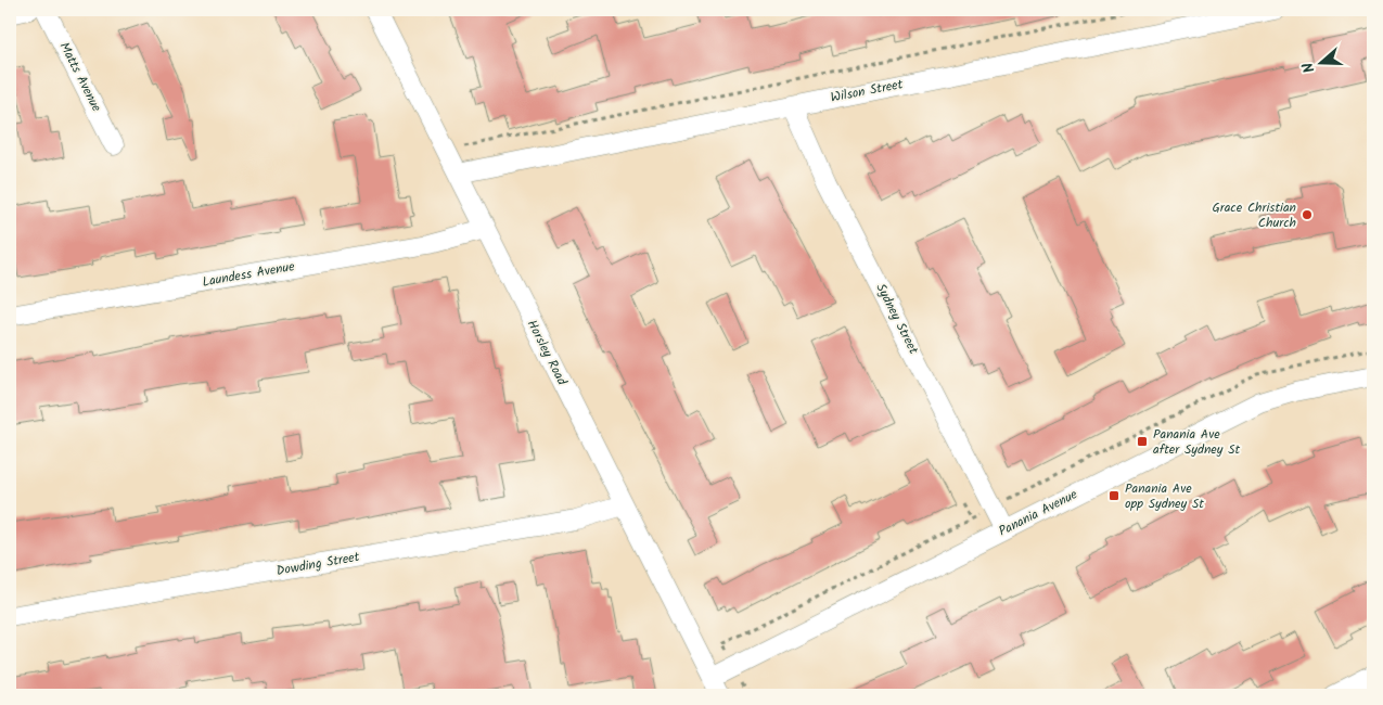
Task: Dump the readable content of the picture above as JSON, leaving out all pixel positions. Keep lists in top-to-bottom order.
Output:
{
  "streets": {
    "street": [
      "Matts Avenue",
      "Wilson Street",
      "Laundess Avenue",
      "Sydney Street",
      "Horsley Road",
      "Panania Avenue",
      "Dowding Street"
    ]
  },
  "crossings": [
    ["Wilson Street", "Sydney Street"],
    ["Wilson Street", "Horsley Road"],
    ["Laundess Avenue", "Horsley Road"],
    ["Sydney Street", "Panania Avenue"],
    ["Horsley Road", "Panania Avenue"],
    ["Horsley Road", "Dowding Street"]
  ],
  "places": {
    "other": ["Grace Christian Church"],
    "transit": ["Panania Ave after Sydney St", "Panania Ave opp Sydney St"]
  },
  "north": "left"
}
